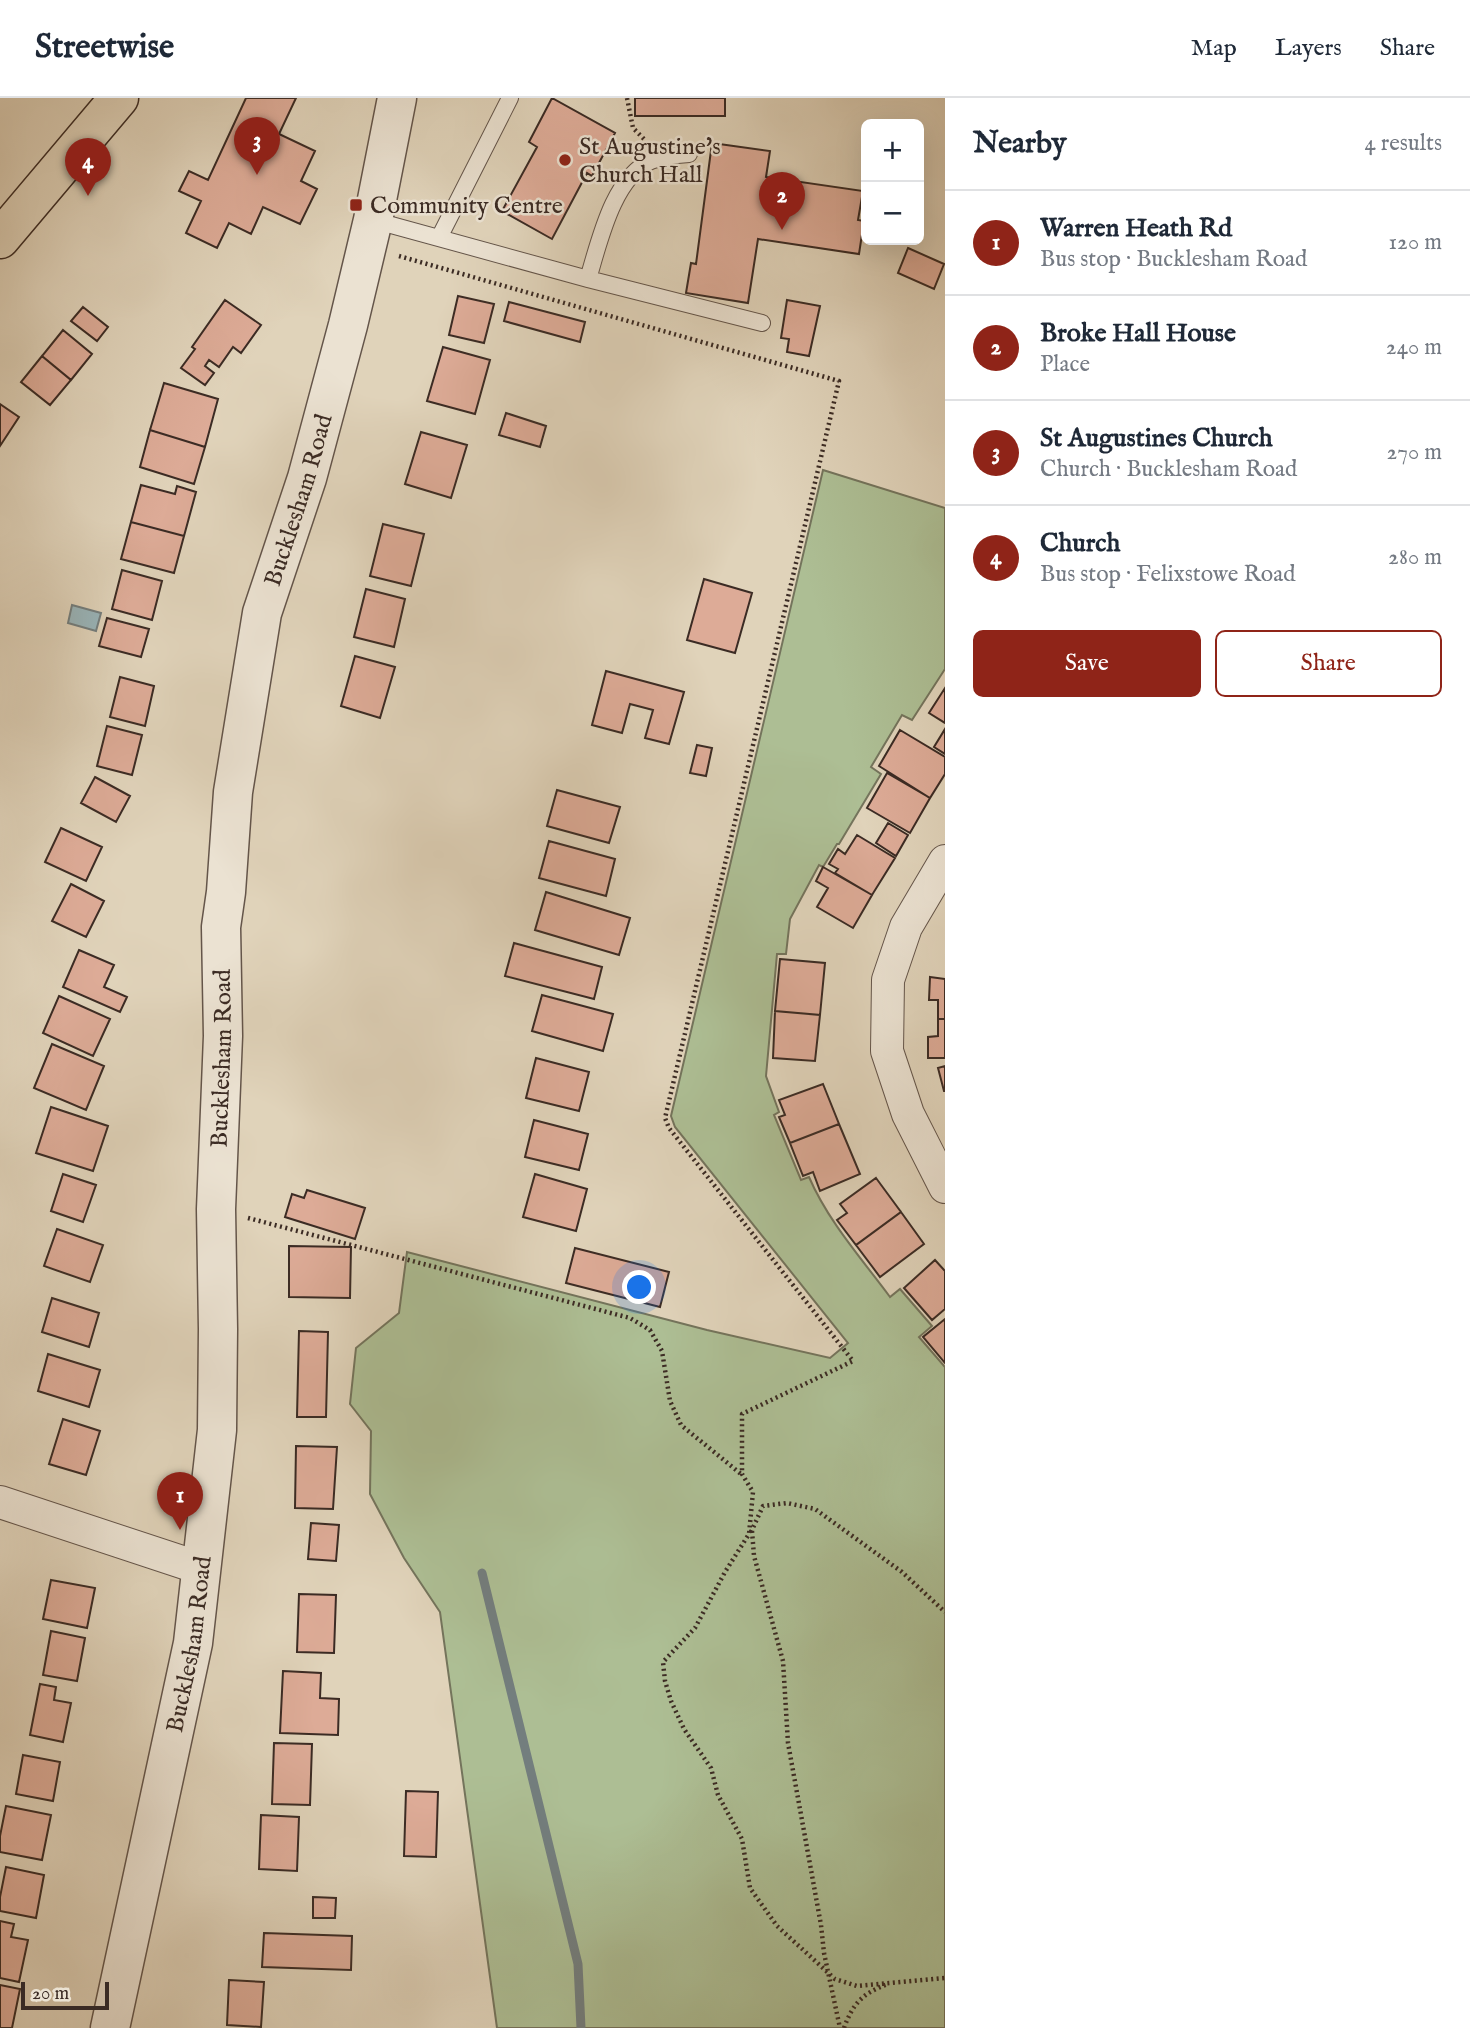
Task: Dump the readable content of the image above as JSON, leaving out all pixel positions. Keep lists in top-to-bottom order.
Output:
{
  "streets": {
    "street": ["Bucklesham Road"]
  },
  "places": {
    "other": ["St Augustine's Church Hall"],
    "transit": ["Community Centre"]
  },
  "scale_bar": "20 m",
  "page": {
    "header": "Streetwise",
    "nav": ["Map", "Layers", "Share"],
    "heading": ["Nearby", "4 results"],
    "pins": [
      "3",
      "4",
      "2",
      "1"
    ],
    "map_buttons": ["+", "−"],
    "list": [
      {
        "mark": "1",
        "name": "Warren Heath Rd",
        "note": "Bus stop · Bucklesham Road",
        "value": "120 m"
      },
      {
        "mark": "2",
        "name": "Broke Hall House",
        "note": "Place",
        "value": "240 m"
      },
      {
        "mark": "3",
        "name": "St Augustines Church",
        "note": "Church · Bucklesham Road",
        "value": "270 m"
      },
      {
        "mark": "4",
        "name": "Church",
        "note": "Bus stop · Felixstowe Road",
        "value": "280 m"
      }
    ],
    "buttons": ["Save", "Share"],
    "scale": "20 m"
  }
}
